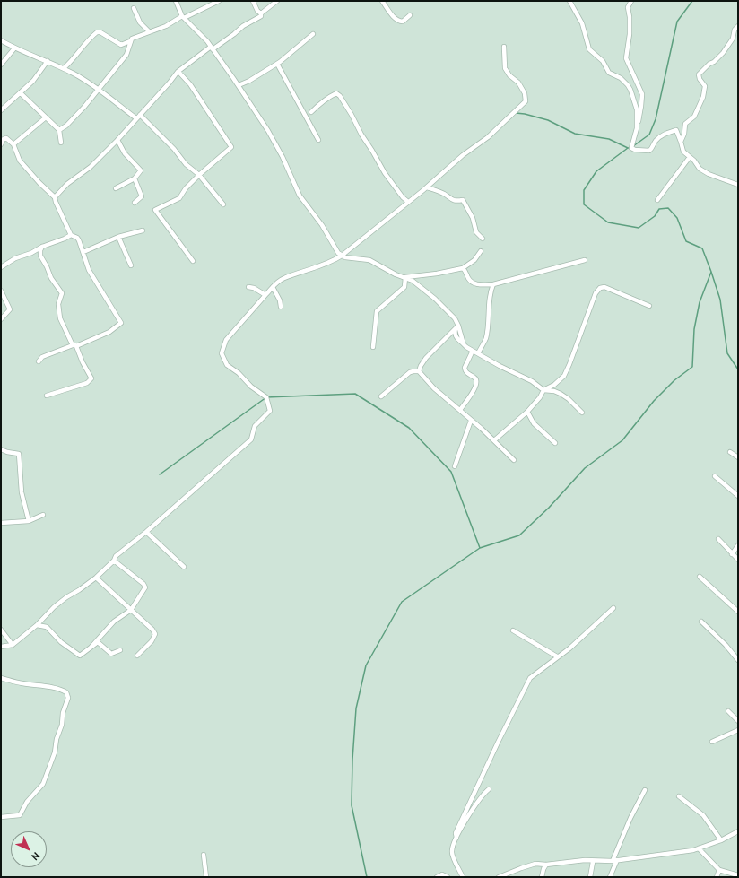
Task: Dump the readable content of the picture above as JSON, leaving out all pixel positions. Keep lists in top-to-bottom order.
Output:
{
  "north": "bottom right"
}
